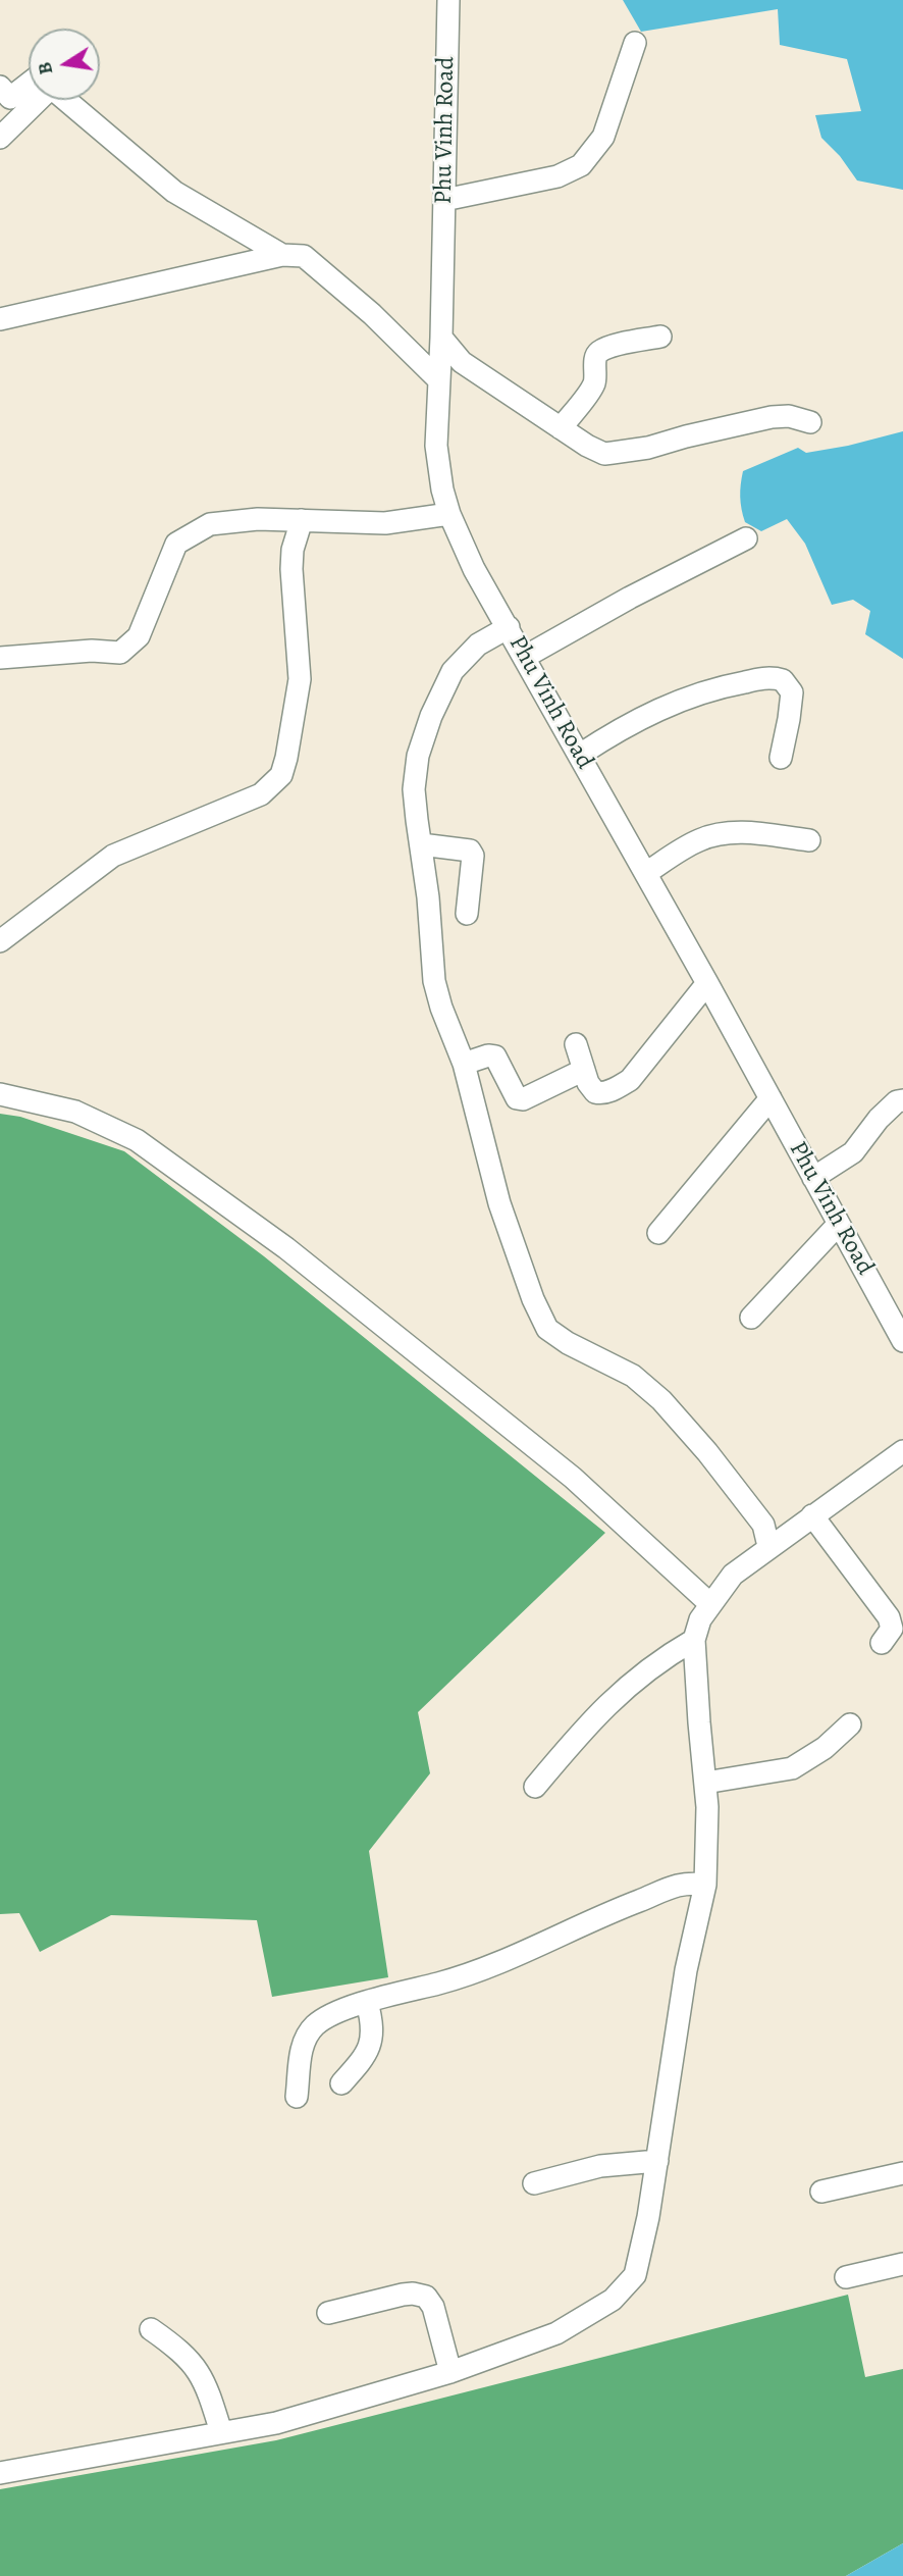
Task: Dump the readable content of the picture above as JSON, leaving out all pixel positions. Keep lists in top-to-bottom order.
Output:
{
  "streets": {
    "street": ["Phu Vinh Road"]
  },
  "north": "left"
}
